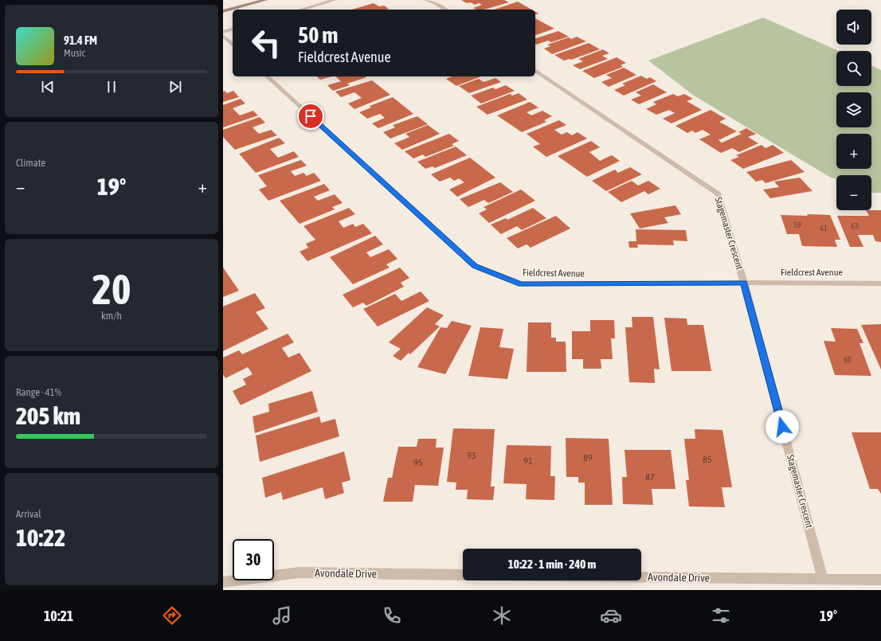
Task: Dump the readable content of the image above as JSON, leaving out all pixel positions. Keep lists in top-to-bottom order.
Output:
{
  "streets": {
    "street": ["Stagemaster Crescent", "Fieldcrest Avenue", "Avondale Drive"]
  },
  "crossings": [
    ["Stagemaster Crescent", "Fieldcrest Avenue"],
    ["Stagemaster Crescent", "Avondale Drive"]
  ],
  "house_numbers": [
    "59",
    "63",
    "61",
    "60",
    "93",
    "89",
    "85",
    "91",
    "95",
    "87"
  ],
  "page": {
    "map_buttons": ["+", "−"],
    "turn": ["50 m", "Fieldcrest Avenue"],
    "song": ["91.4 FM", "Music"],
    "tile": [
      "Climate",
      ["20", "km/h"],
      ["Range · 41%", "205 km"],
      ["Arrival", "10:22"]
    ],
    "heat": ["−", "19°", "+"],
    "limit": "30",
    "trip": "10:22 · 1 min · 240 m",
    "tabs": ["10:21", "19°"]
  }
}
